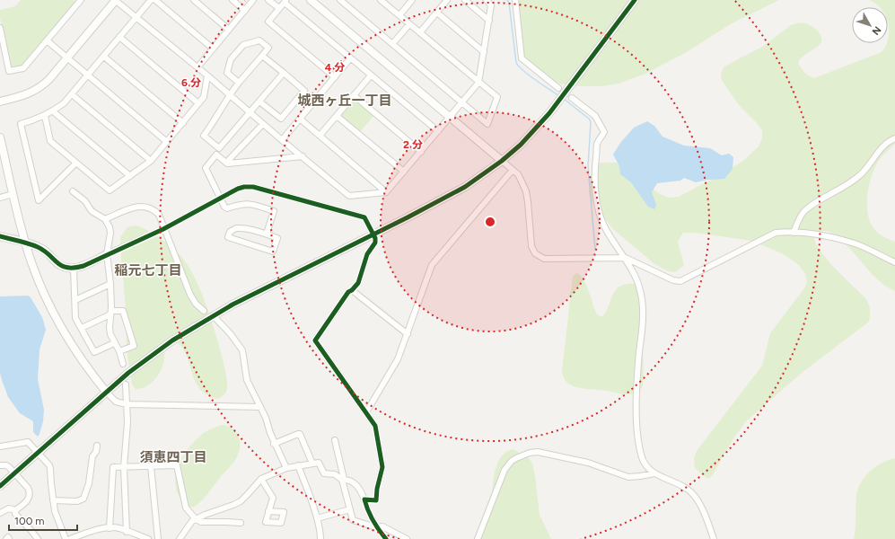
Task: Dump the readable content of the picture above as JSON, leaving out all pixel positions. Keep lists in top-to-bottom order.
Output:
{
  "districts": ["城西ヶ丘一丁目", "稲元七丁目", "須恵四丁目"],
  "scale_bar": "100 m",
  "north": "bottom right",
  "rings": ["4 分", "6 分", "2 分"]
}
